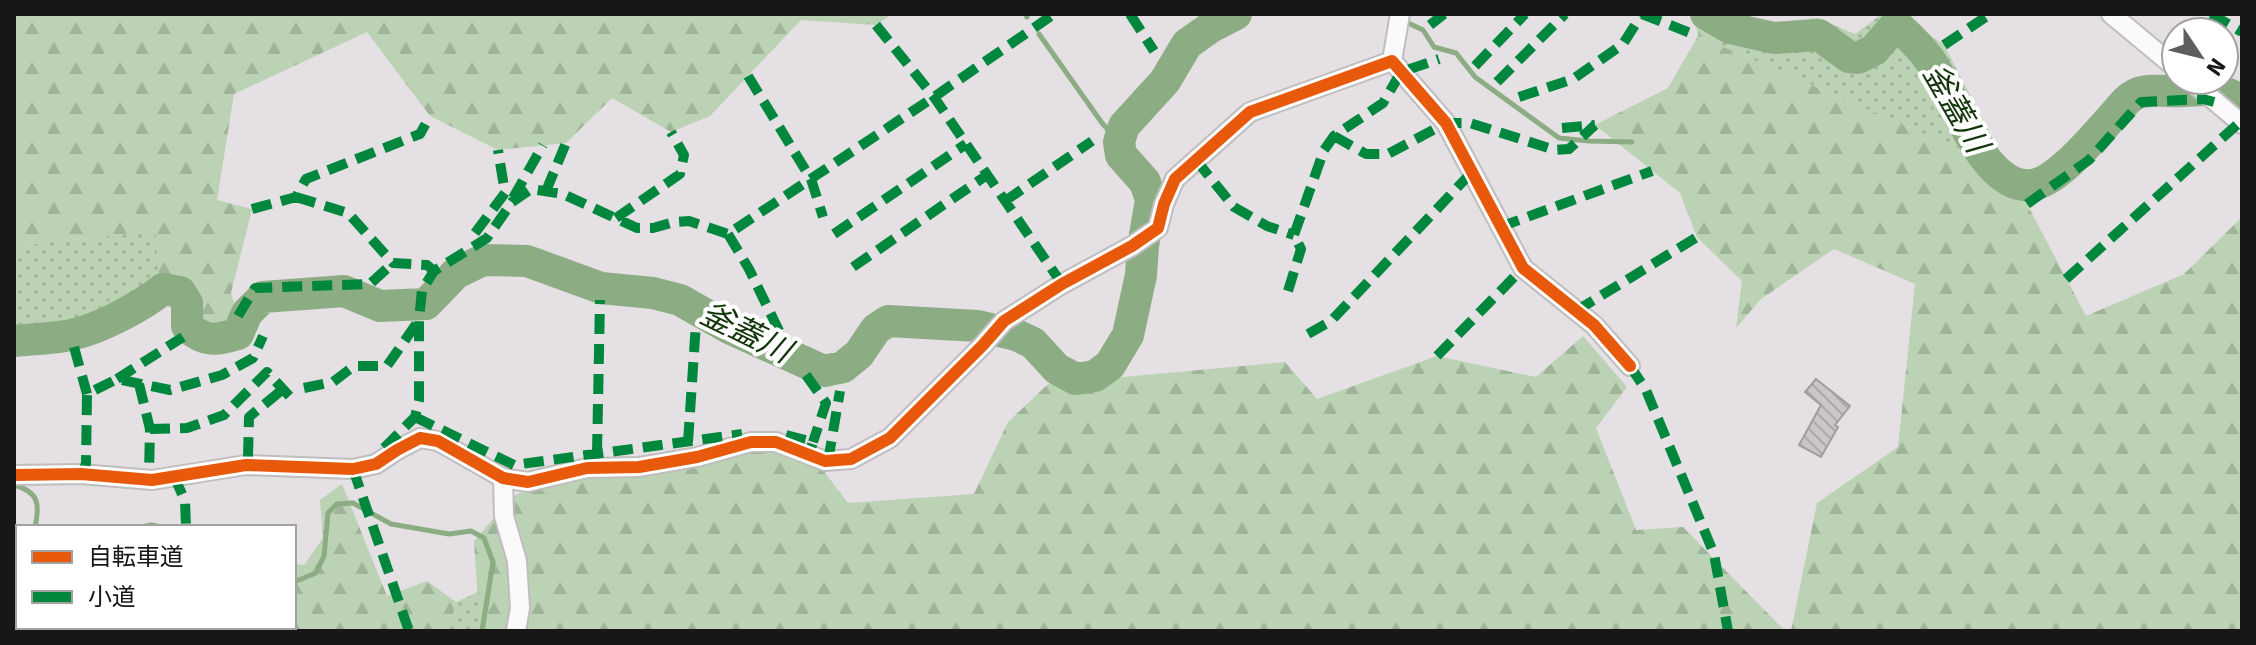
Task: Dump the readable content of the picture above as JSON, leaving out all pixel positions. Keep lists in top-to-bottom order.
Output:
{
  "water": ["釜蓋川"],
  "legend": ["自転車道", "小道"],
  "north": "bottom right"
}
